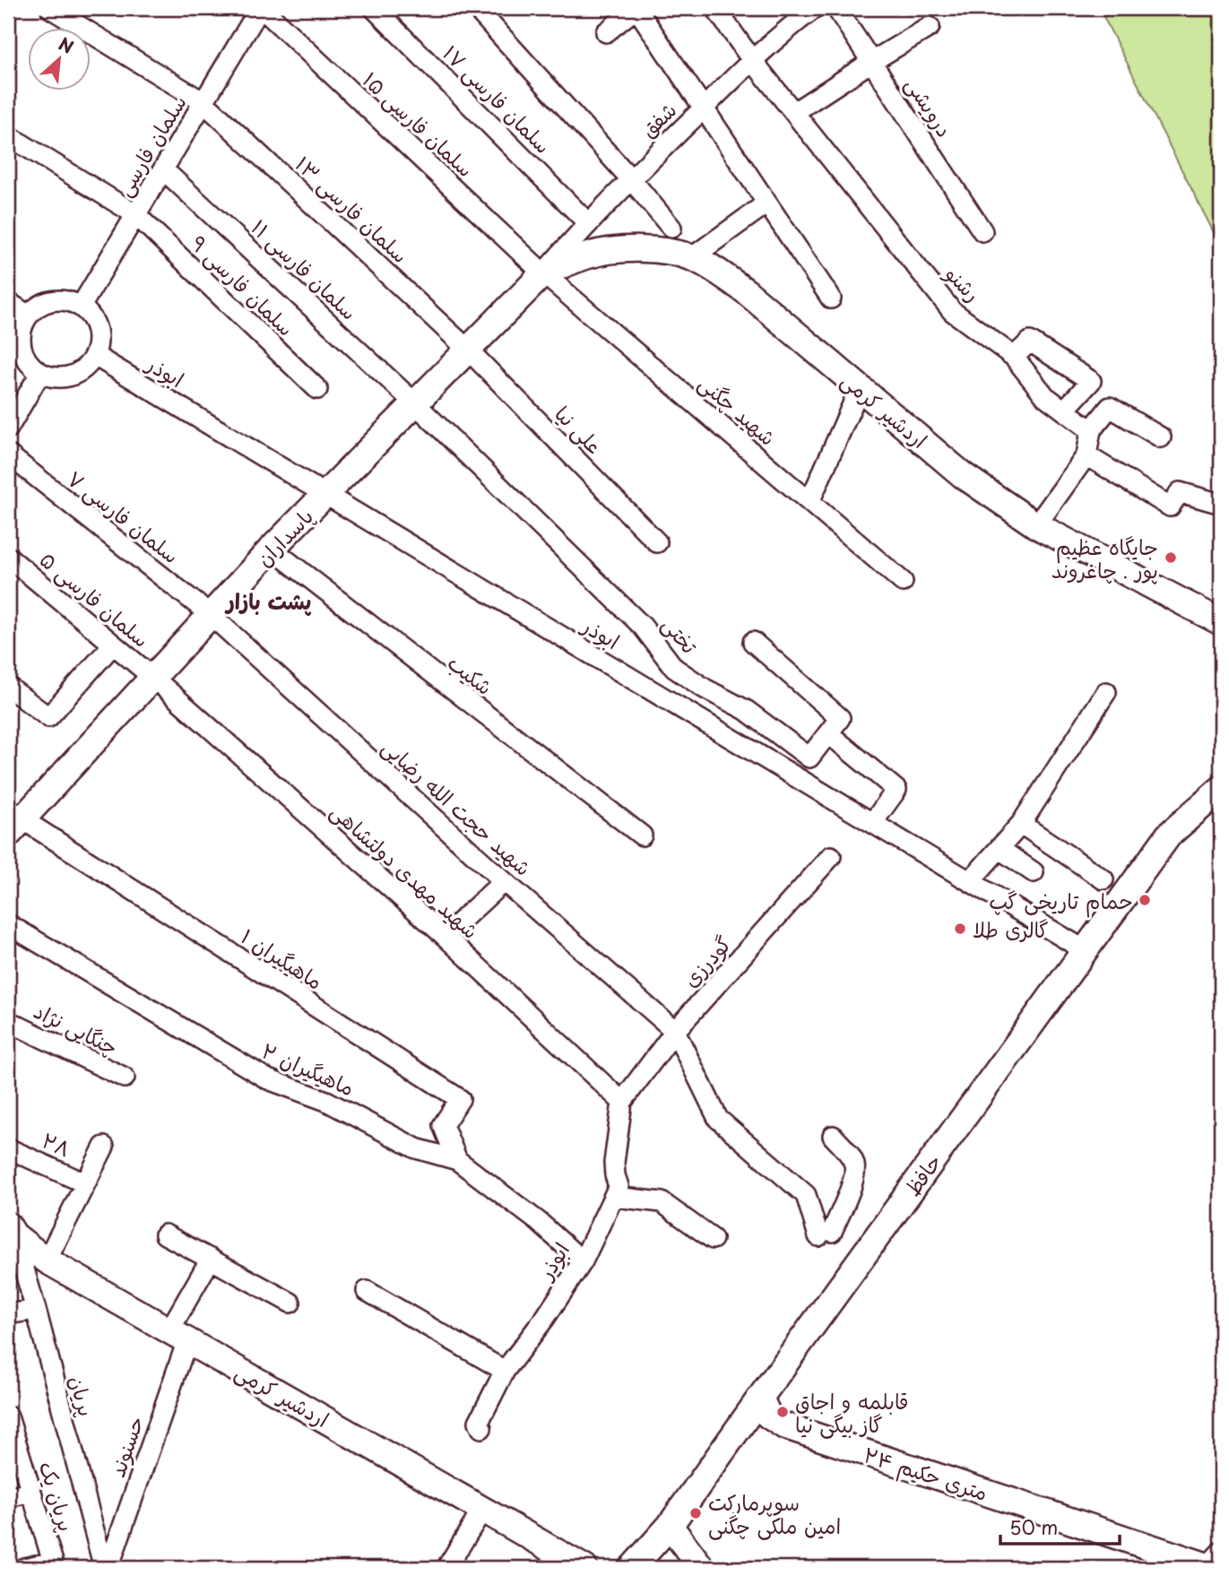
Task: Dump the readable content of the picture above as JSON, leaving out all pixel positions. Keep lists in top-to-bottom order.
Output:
{
  "streets": {
    "main road": [
      "اردشیر کرمی",
      "پاسداران",
      "حافظ",
      "۲۴ متری حکیم"
    ],
    "street": [
      "سلمان فارسی ۱۷",
      "درویشی",
      "شفق",
      "سلمان فارسی ۱۵",
      "سلمان فارسی",
      "سلمان فارسی ۱۳",
      "سلمان فارسی ۱۱",
      "رشنو",
      "سلمان فارسی ۹",
      "ابوذر",
      "شهید چگنی",
      "علی نیا",
      "سلمان فارسی ۷",
      "سلمان فارسی ۵",
      "تختی",
      "شکیب",
      "شهید حجت الله رضایی",
      "شهید مهدی دولتشاهی",
      "ماهیگیران ۱",
      "گودرزی",
      "چنگایی نژاد",
      "ماهیگیران ۲",
      "۲۸",
      "پریان",
      "حسنوند",
      "پریان یک"
    ]
  },
  "crossings": [
    ["سلمان فارسی ۱۷", "شفق"],
    ["شفق", "سلمان فارسی ۱۵"],
    ["شفق", "رشنو"],
    ["شفق", "شهید چگنی"],
    ["شفق", "اردشیر کرمی"],
    ["شفق", "پاسداران"],
    ["سلمان فارسی ۱۵", "سلمان فارسی"],
    ["سلمان فارسی ۱۵", "شهید چگنی"],
    ["سلمان فارسی ۱۵", "اردشیر کرمی"],
    ["سلمان فارسی ۱۵", "پاسداران"],
    ["سلمان فارسی", "سلمان فارسی ۱۳"],
    ["سلمان فارسی", "سلمان فارسی ۱۱"],
    ["سلمان فارسی", "سلمان فارسی ۹"],
    ["سلمان فارسی", "ابوذر"],
    ["سلمان فارسی ۱۳", "علی نیا"],
    ["سلمان فارسی ۱۳", "پاسداران"],
    ["سلمان فارسی ۱۱", "پاسداران"],
    ["سلمان فارسی ۱۱", "تختی"],
    ["ابوذر", "پاسداران"],
    ["ابوذر", "شهید مهدی دولتشاهی"],
    ["ابوذر", "گودرزی"],
    ["ابوذر", "ماهیگیران ۲"],
    ["ابوذر", "حافظ"],
    ["شهید چگنی", "اردشیر کرمی"],
    ["شهید چگنی", "پاسداران"],
    ["اردشیر کرمی", "پاسداران"],
    ["اردشیر کرمی", "پریان"],
    ["اردشیر کرمی", "حسنوند"],
    ["علی نیا", "پاسداران"],
    ["سلمان فارسی ۷", "پاسداران"],
    ["سلمان فارسی ۷", "شهید حجت الله رضایی"],
    ["پاسداران", "سلمان فارسی ۵"],
    ["پاسداران", "تختی"],
    ["پاسداران", "شکیب"],
    ["پاسداران", "شهید حجت الله رضایی"],
    ["پاسداران", "شهید مهدی دولتشاهی"],
    ["پاسداران", "ماهیگیران ۱"],
    ["سلمان فارسی ۵", "شهید مهدی دولتشاهی"],
    ["شهید حجت الله رضایی", "گودرزی"],
    ["شهید مهدی دولتشاهی", "گودرزی"],
    ["ماهیگیران ۱", "ماهیگیران ۲"],
    ["حافظ", "۲۴ متری حکیم"]
  ],
  "districts": ["پشت بازار"],
  "places": [
    "جایگاه عظیم پور . چاغروند",
    "حمام تاریخی گپ",
    "گالری طلا",
    "قابلمه و اجاق گاز بیگی نیا",
    "سوپرمارکت امین ملکی چگنی"
  ],
  "scale_bar": "50 m",
  "north": "top right"
}
